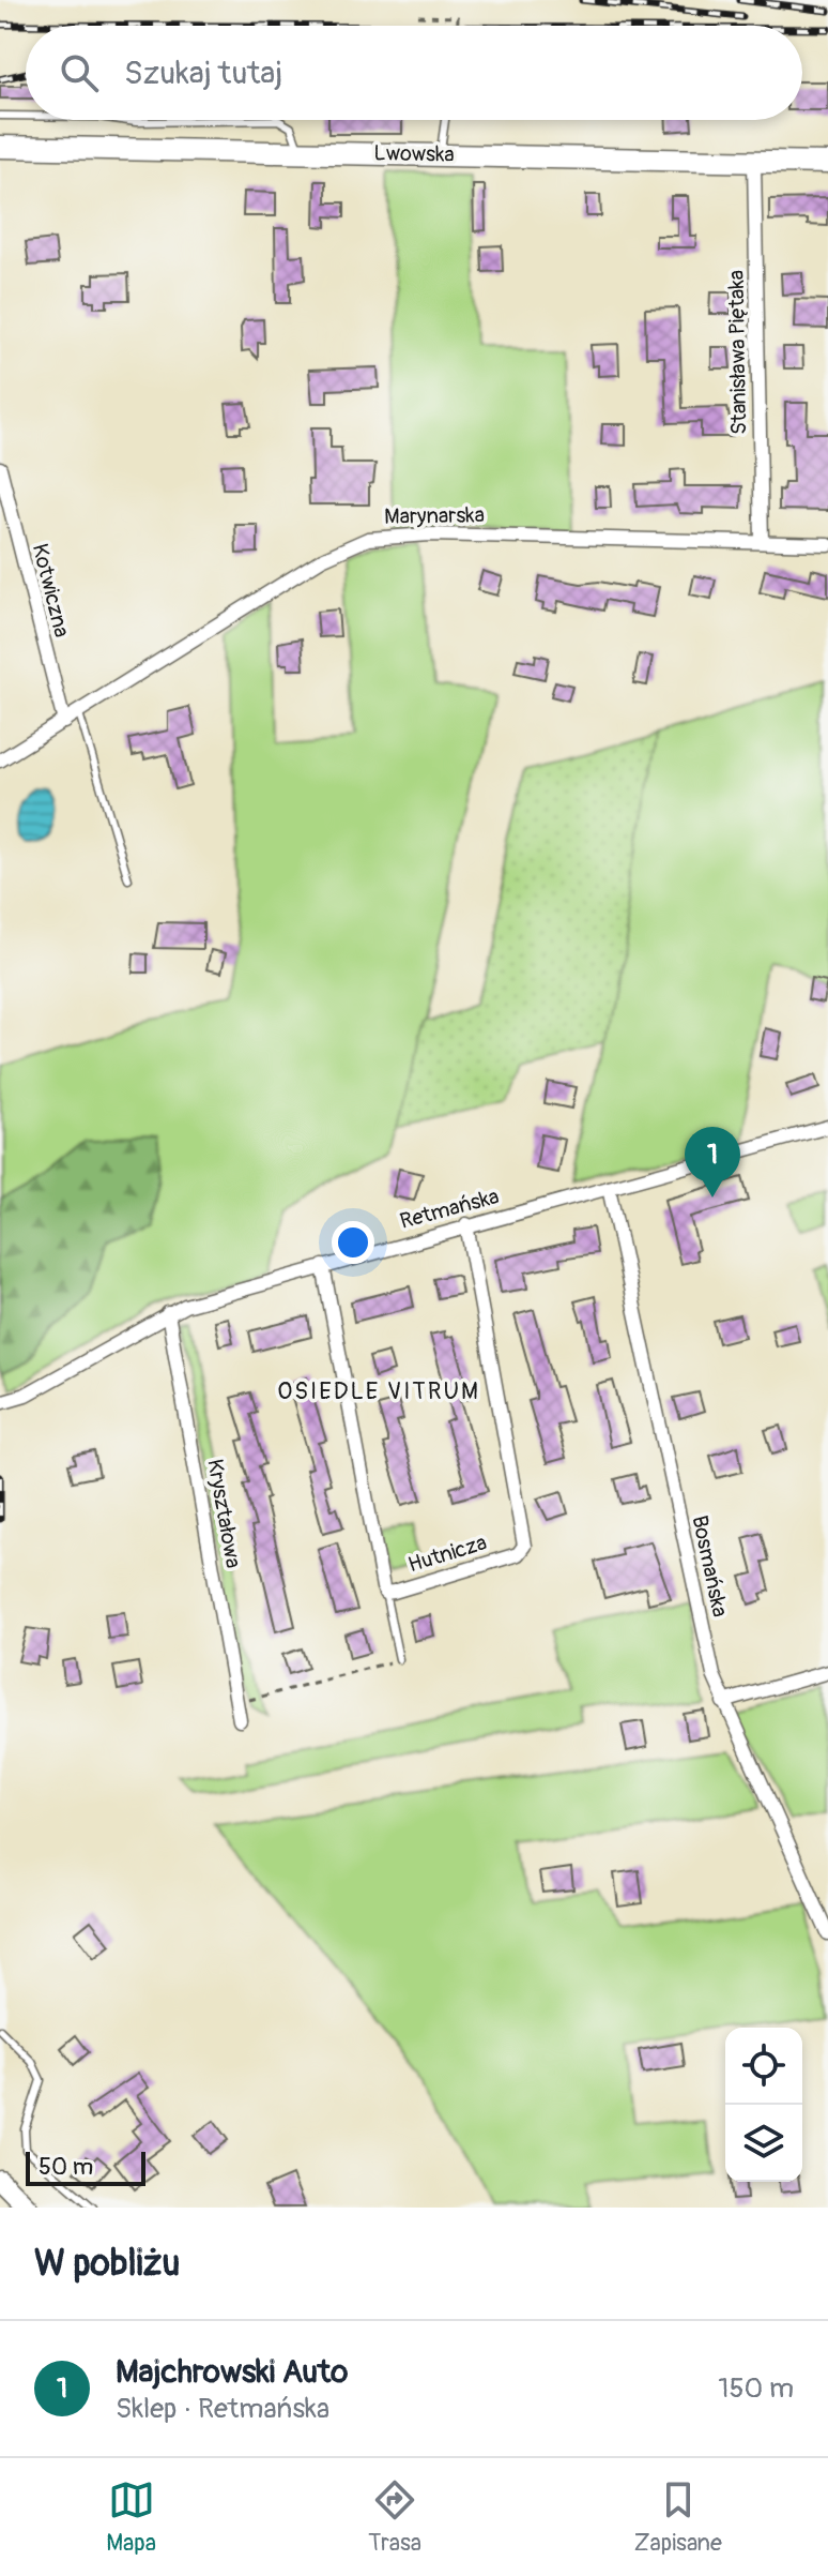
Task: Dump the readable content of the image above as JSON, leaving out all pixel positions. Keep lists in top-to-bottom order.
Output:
{
  "streets": {
    "main road": ["Lwowska"],
    "street": [
      "Stanisława Piętaka",
      "Marynarska",
      "Kotwiczna",
      "Retmańska",
      "Kryształowa",
      "Hutnicza",
      "Bosmańska"
    ]
  },
  "crossings": [
    ["Lwowska", "Stanisława Piętaka"],
    ["Stanisława Piętaka", "Marynarska"],
    ["Marynarska", "Kotwiczna"],
    ["Retmańska", "Kryształowa"],
    ["Retmańska", "Hutnicza"],
    ["Retmańska", "Bosmańska"]
  ],
  "districts": ["OSIEDLE VITRUM"],
  "scale_bar": "50 m",
  "page": {
    "search": "Szukaj tutaj",
    "pins": "1",
    "scale": "50 m",
    "heading": "W pobliżu",
    "list": [
      {
        "mark": "1",
        "name": "Majchrowski Auto",
        "note": "Sklep · Retmańska",
        "value": "150 m"
      }
    ],
    "nav": ["Mapa", "Trasa", "Zapisane"]
  }
}
